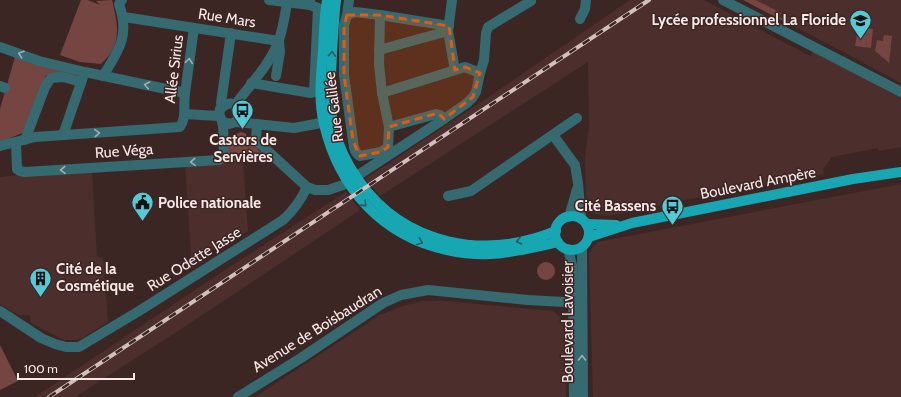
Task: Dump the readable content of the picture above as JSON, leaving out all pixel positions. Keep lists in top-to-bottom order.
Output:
{
  "streets": {
    "main road": ["Boulevard Ampère"],
    "street": [
      "Rue Mars",
      "Allée Sirius",
      "Rue Galilée",
      "Rue Véga",
      "Rue Odette Jasse",
      "Boulevard Lavoisier",
      "Avenue de Boisbaudran"
    ]
  },
  "crossings": [
    ["Rue Mars", "Allée Sirius"],
    ["Boulevard Ampère", "Boulevard Lavoisier"],
    ["Boulevard Lavoisier", "Avenue de Boisbaudran"]
  ],
  "places": {
    "school or university": ["Lycée professionnel La Floride"],
    "bus stop": ["Castors de Servières", "Cité Bassens"],
    "public building": ["Police nationale"],
    "building": ["Cité de la Cosmétique"]
  },
  "scale_bar": "100 m"
}
